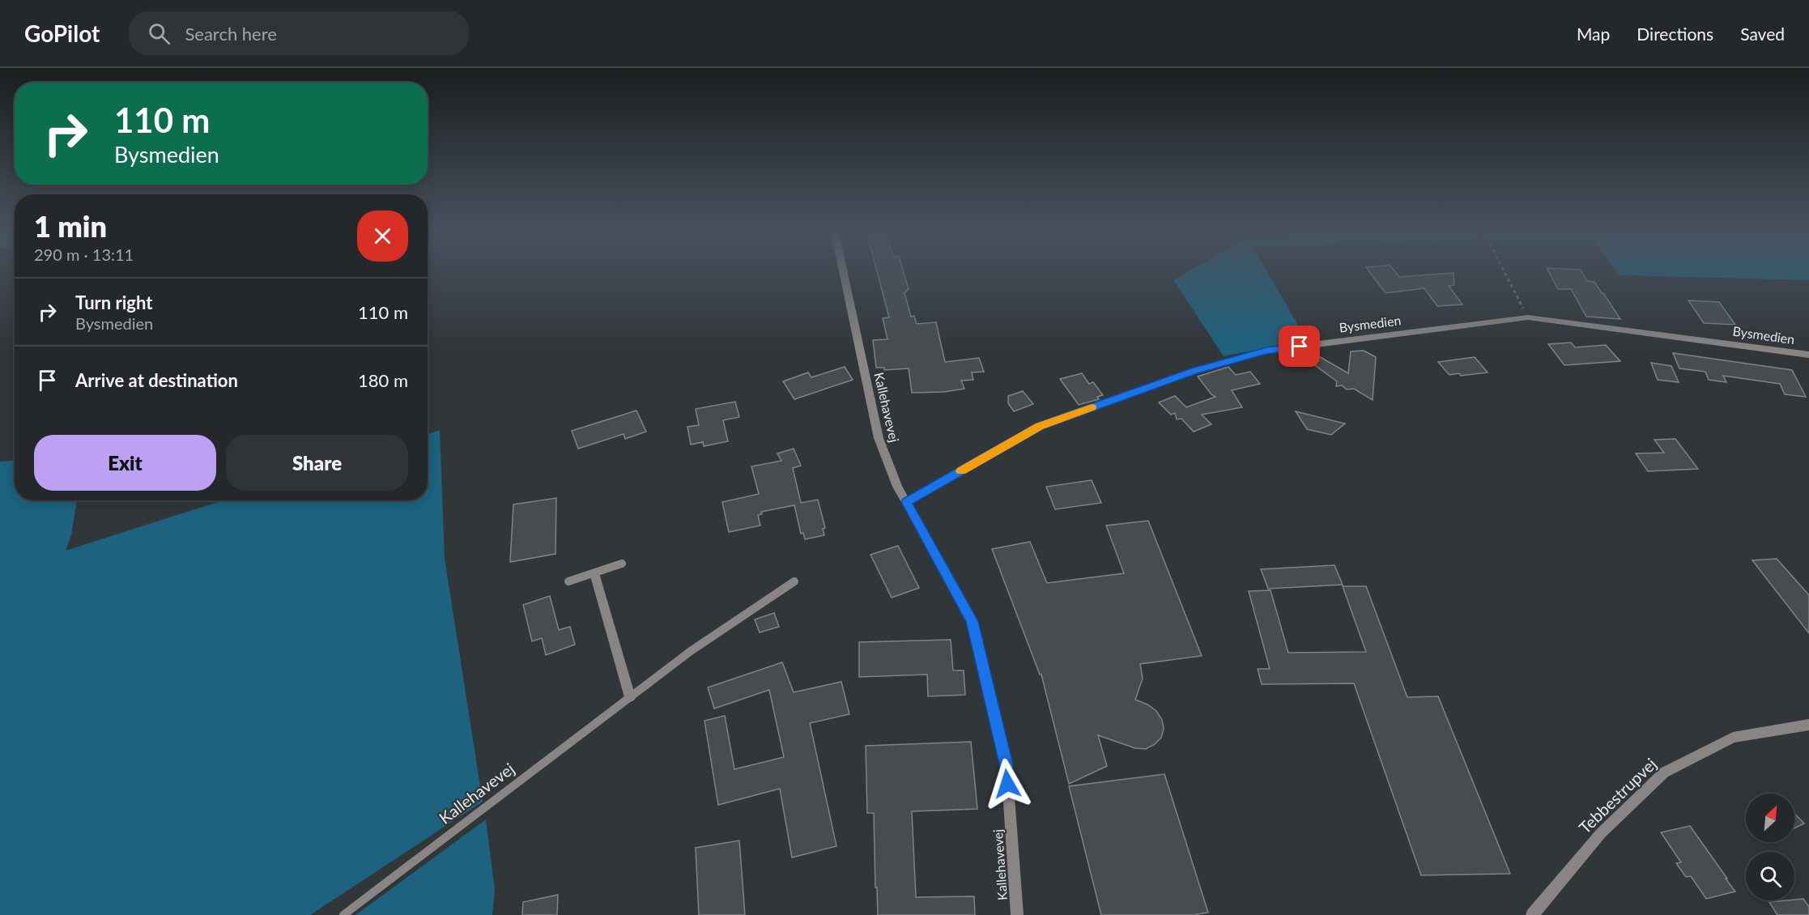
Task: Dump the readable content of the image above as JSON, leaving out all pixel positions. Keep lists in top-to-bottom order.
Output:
{
  "streets": {
    "street": ["Bysmedien", "Kallehavevej", "Tebbestrupvej"]
  },
  "crossings": [
    ["Bysmedien", "Kallehavevej"]
  ],
  "north": "top right",
  "page": {
    "header": "GoPilot",
    "search": "Search here",
    "nav": ["Map", "Directions", "Saved"],
    "turn": ["110 m", "Bysmedien"],
    "heading": ["1 min", "290 m · 13:11"],
    "list": [
      {
        "name": "Turn right",
        "note": "Bysmedien",
        "value": "110 m"
      },
      {
        "name": "Arrive at destination",
        "value": "180 m"
      }
    ],
    "buttons": ["Exit", "Share"]
  }
}
